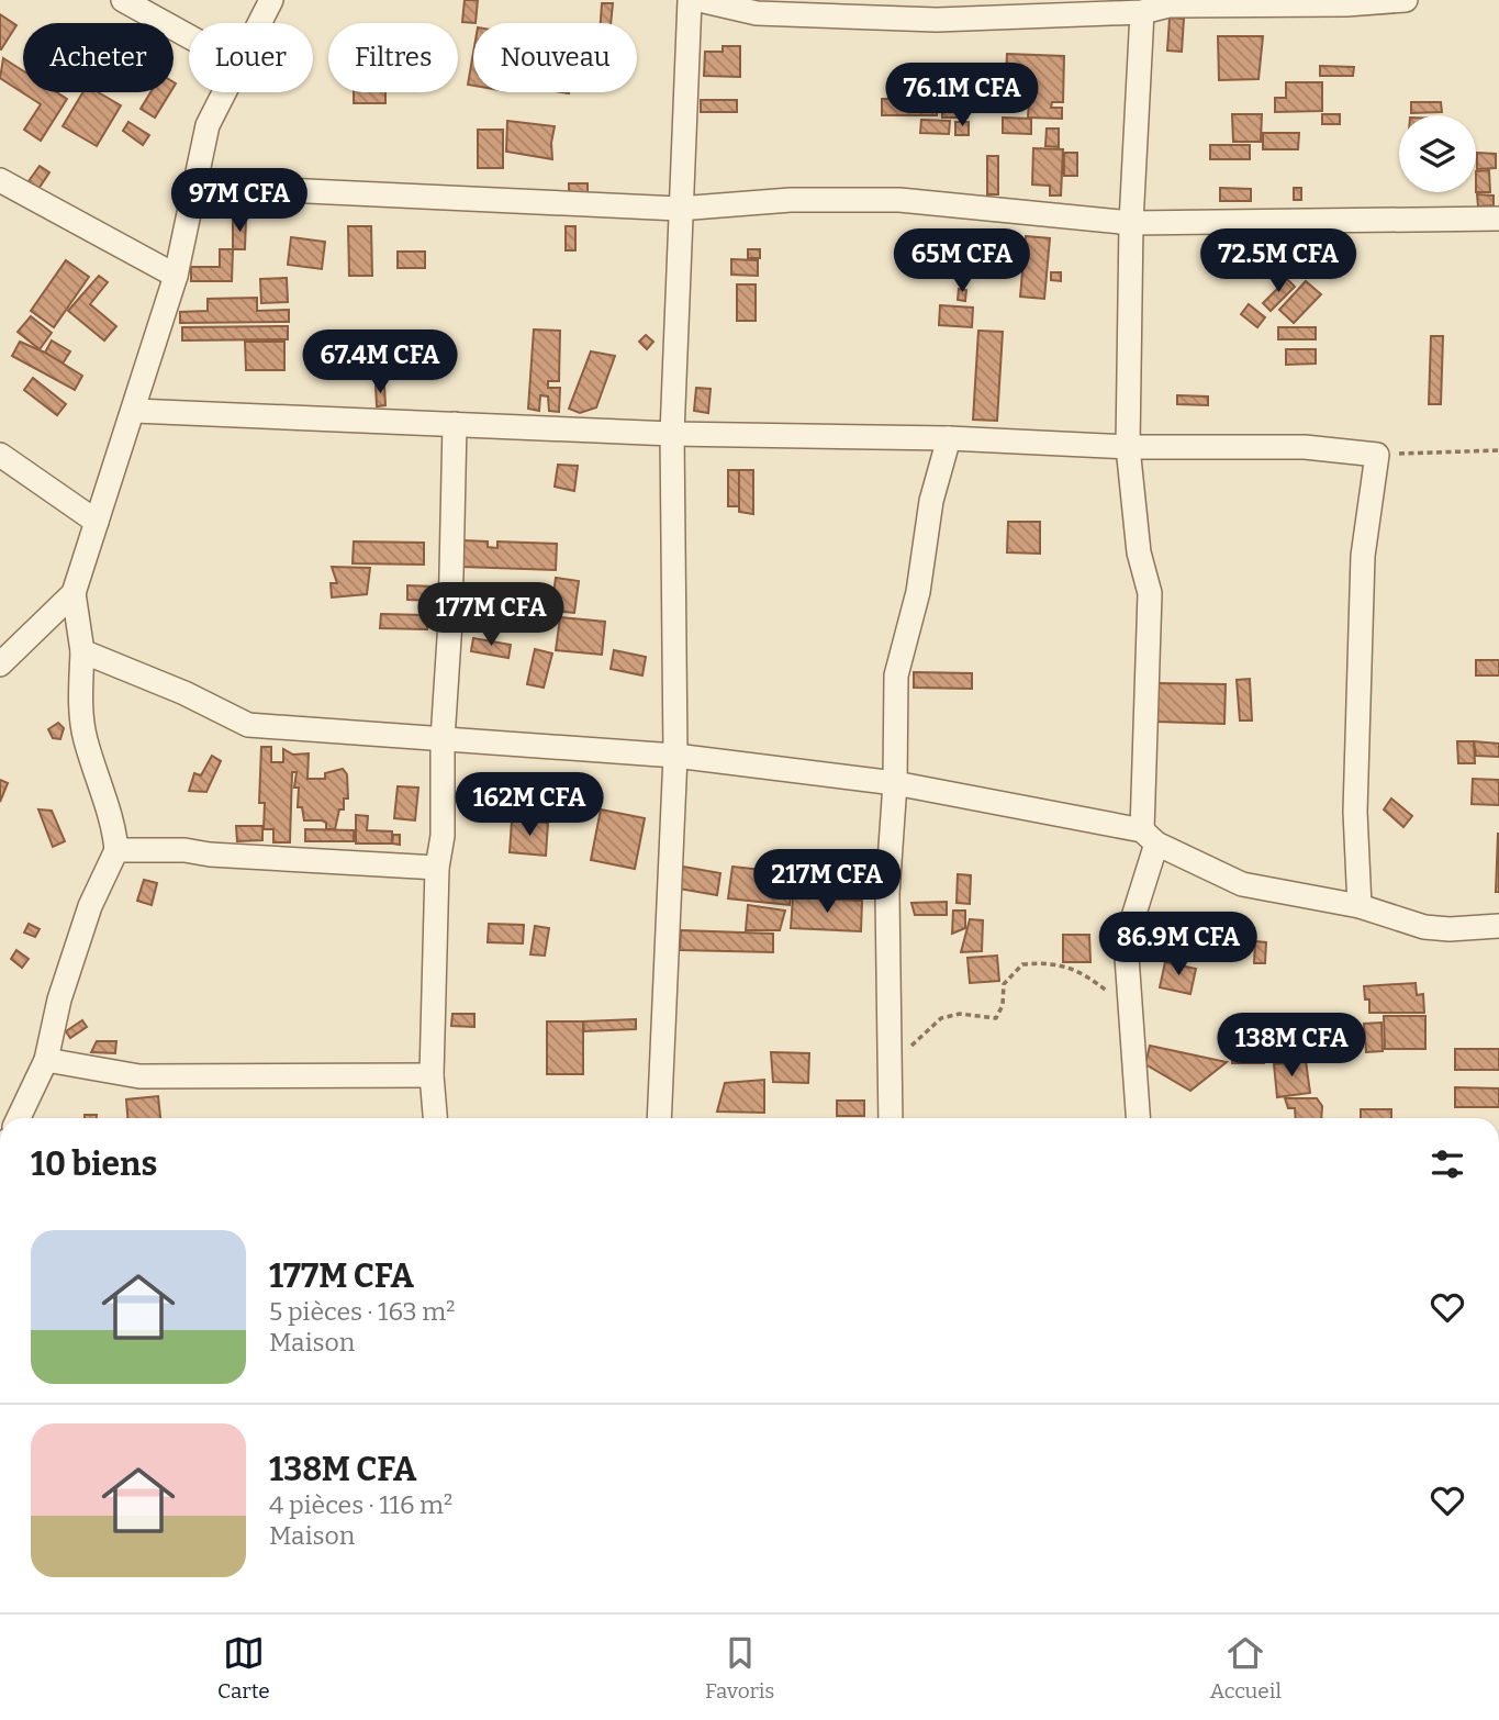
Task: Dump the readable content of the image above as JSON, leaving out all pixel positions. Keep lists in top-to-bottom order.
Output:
{
  "page": {
    "chip": [
      "Acheter",
      "Louer",
      "Filtres",
      "Nouveau"
    ],
    "price": [
      "76.1M CFA",
      "97M CFA",
      "65M CFA",
      "72.5M CFA",
      "67.4M CFA",
      "177M CFA",
      "162M CFA",
      "217M CFA",
      "86.9M CFA",
      "138M CFA"
    ],
    "heading": "10 biens",
    "list": [
      {
        "name": "177M CFA",
        "note": "5 pièces · 163 m² · Maison"
      },
      {
        "name": "138M CFA",
        "note": "4 pièces · 116 m² · Maison"
      }
    ],
    "tabs": ["Carte", "Favoris", "Accueil"]
  }
}
